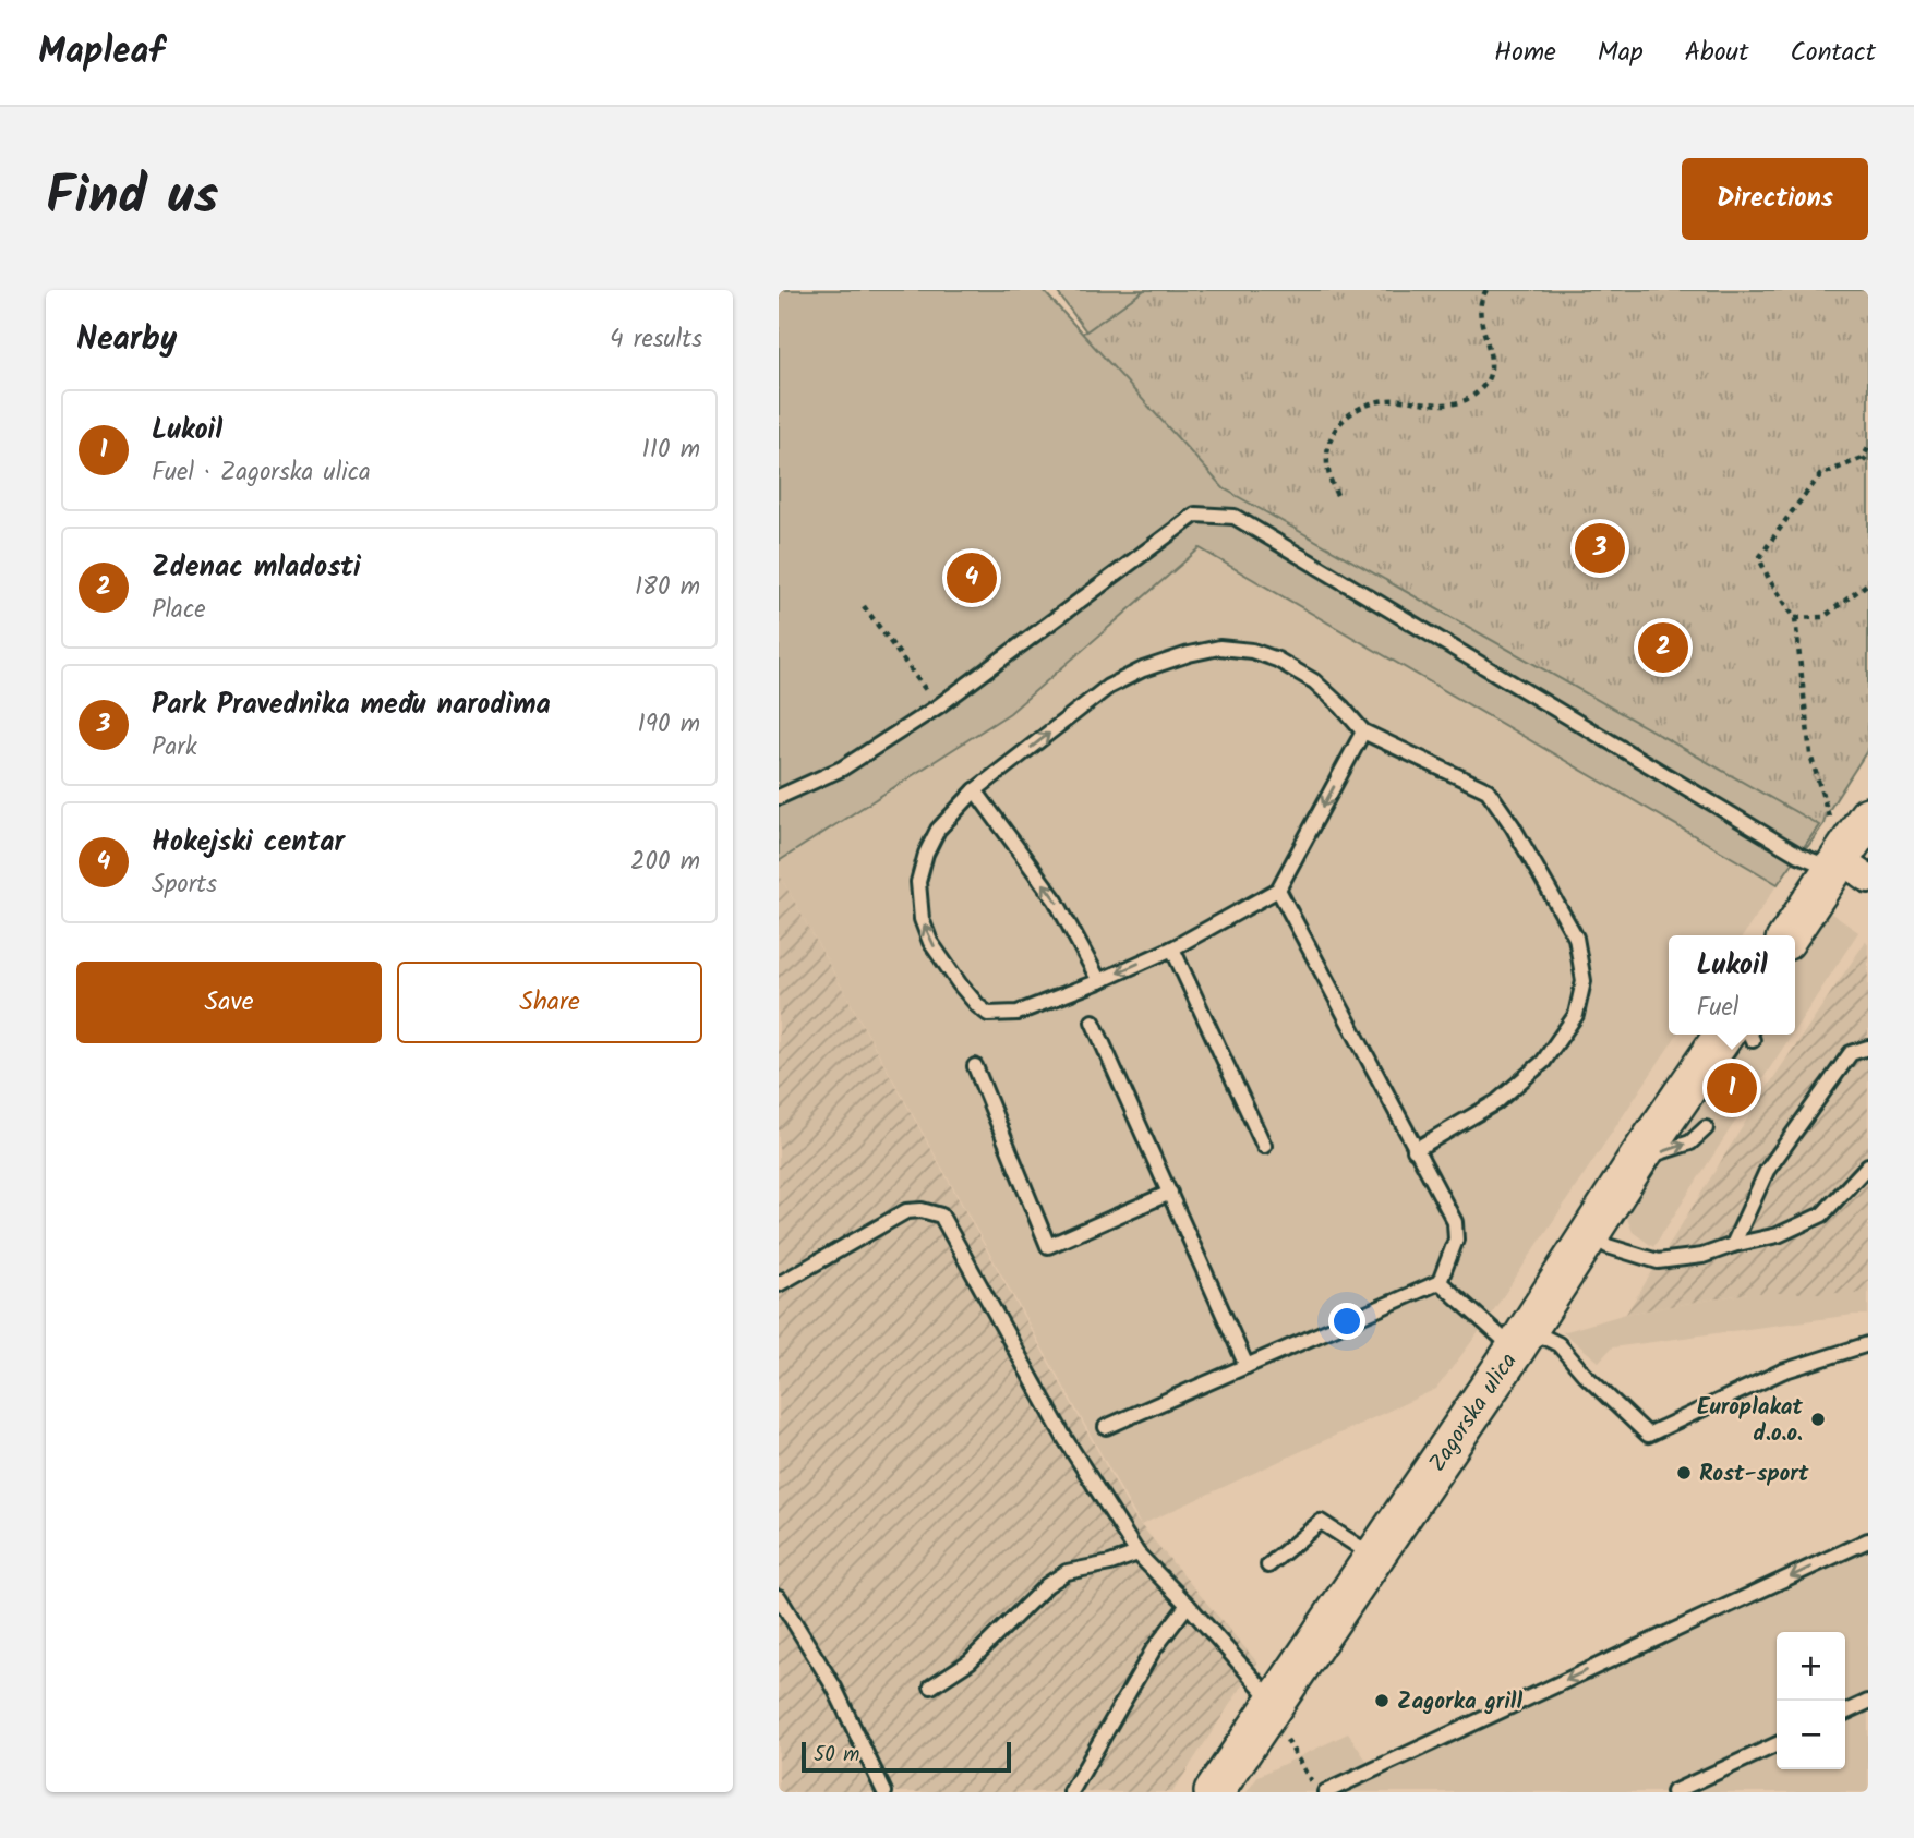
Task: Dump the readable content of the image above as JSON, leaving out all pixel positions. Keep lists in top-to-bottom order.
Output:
{
  "streets": {
    "street": ["Zagorska ulica"]
  },
  "places": ["Europlakat d.o.o.", "Rost-sport", "Zagorka grill"],
  "scale_bar": "50 m",
  "page": {
    "header": "Mapleaf",
    "nav": [
      "Home",
      "Map",
      "About",
      "Contact"
    ],
    "title": "Find us",
    "buttons": [
      "Directions",
      ["Save", "Share"]
    ],
    "heading": ["Nearby", "4 results"],
    "list": [
      {
        "mark": "1",
        "name": "Lukoil",
        "note": "Fuel · Zagorska ulica",
        "value": "110 m"
      },
      {
        "mark": "2",
        "name": "Zdenac mladosti",
        "note": "Place",
        "value": "180 m"
      },
      {
        "mark": "3",
        "name": "Park Pravednika među narodima",
        "note": "Park",
        "value": "190 m"
      },
      {
        "mark": "4",
        "name": "Hokejski centar",
        "note": "Sports",
        "value": "200 m"
      }
    ],
    "pins": [
      "3",
      "4",
      "2",
      "1"
    ],
    "popup": ["Lukoil", "Fuel"],
    "map_buttons": ["+", "−"],
    "scale": "50 m"
  }
}
